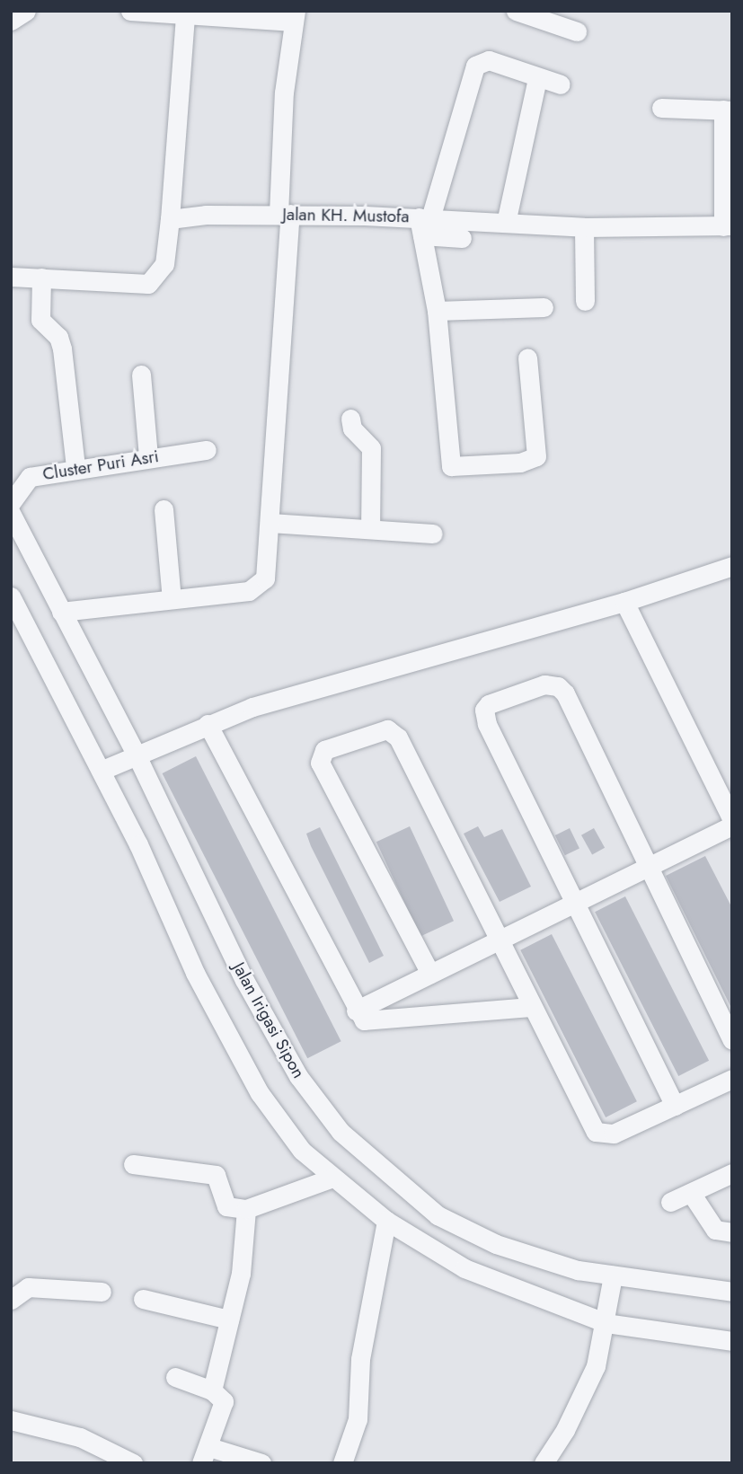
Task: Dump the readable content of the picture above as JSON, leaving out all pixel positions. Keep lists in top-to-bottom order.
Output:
{
  "streets": {
    "street": ["Jalan KH. Mustofa", "Cluster Puri Asri", "Jalan Irigasi Sipon"]
  }
}
